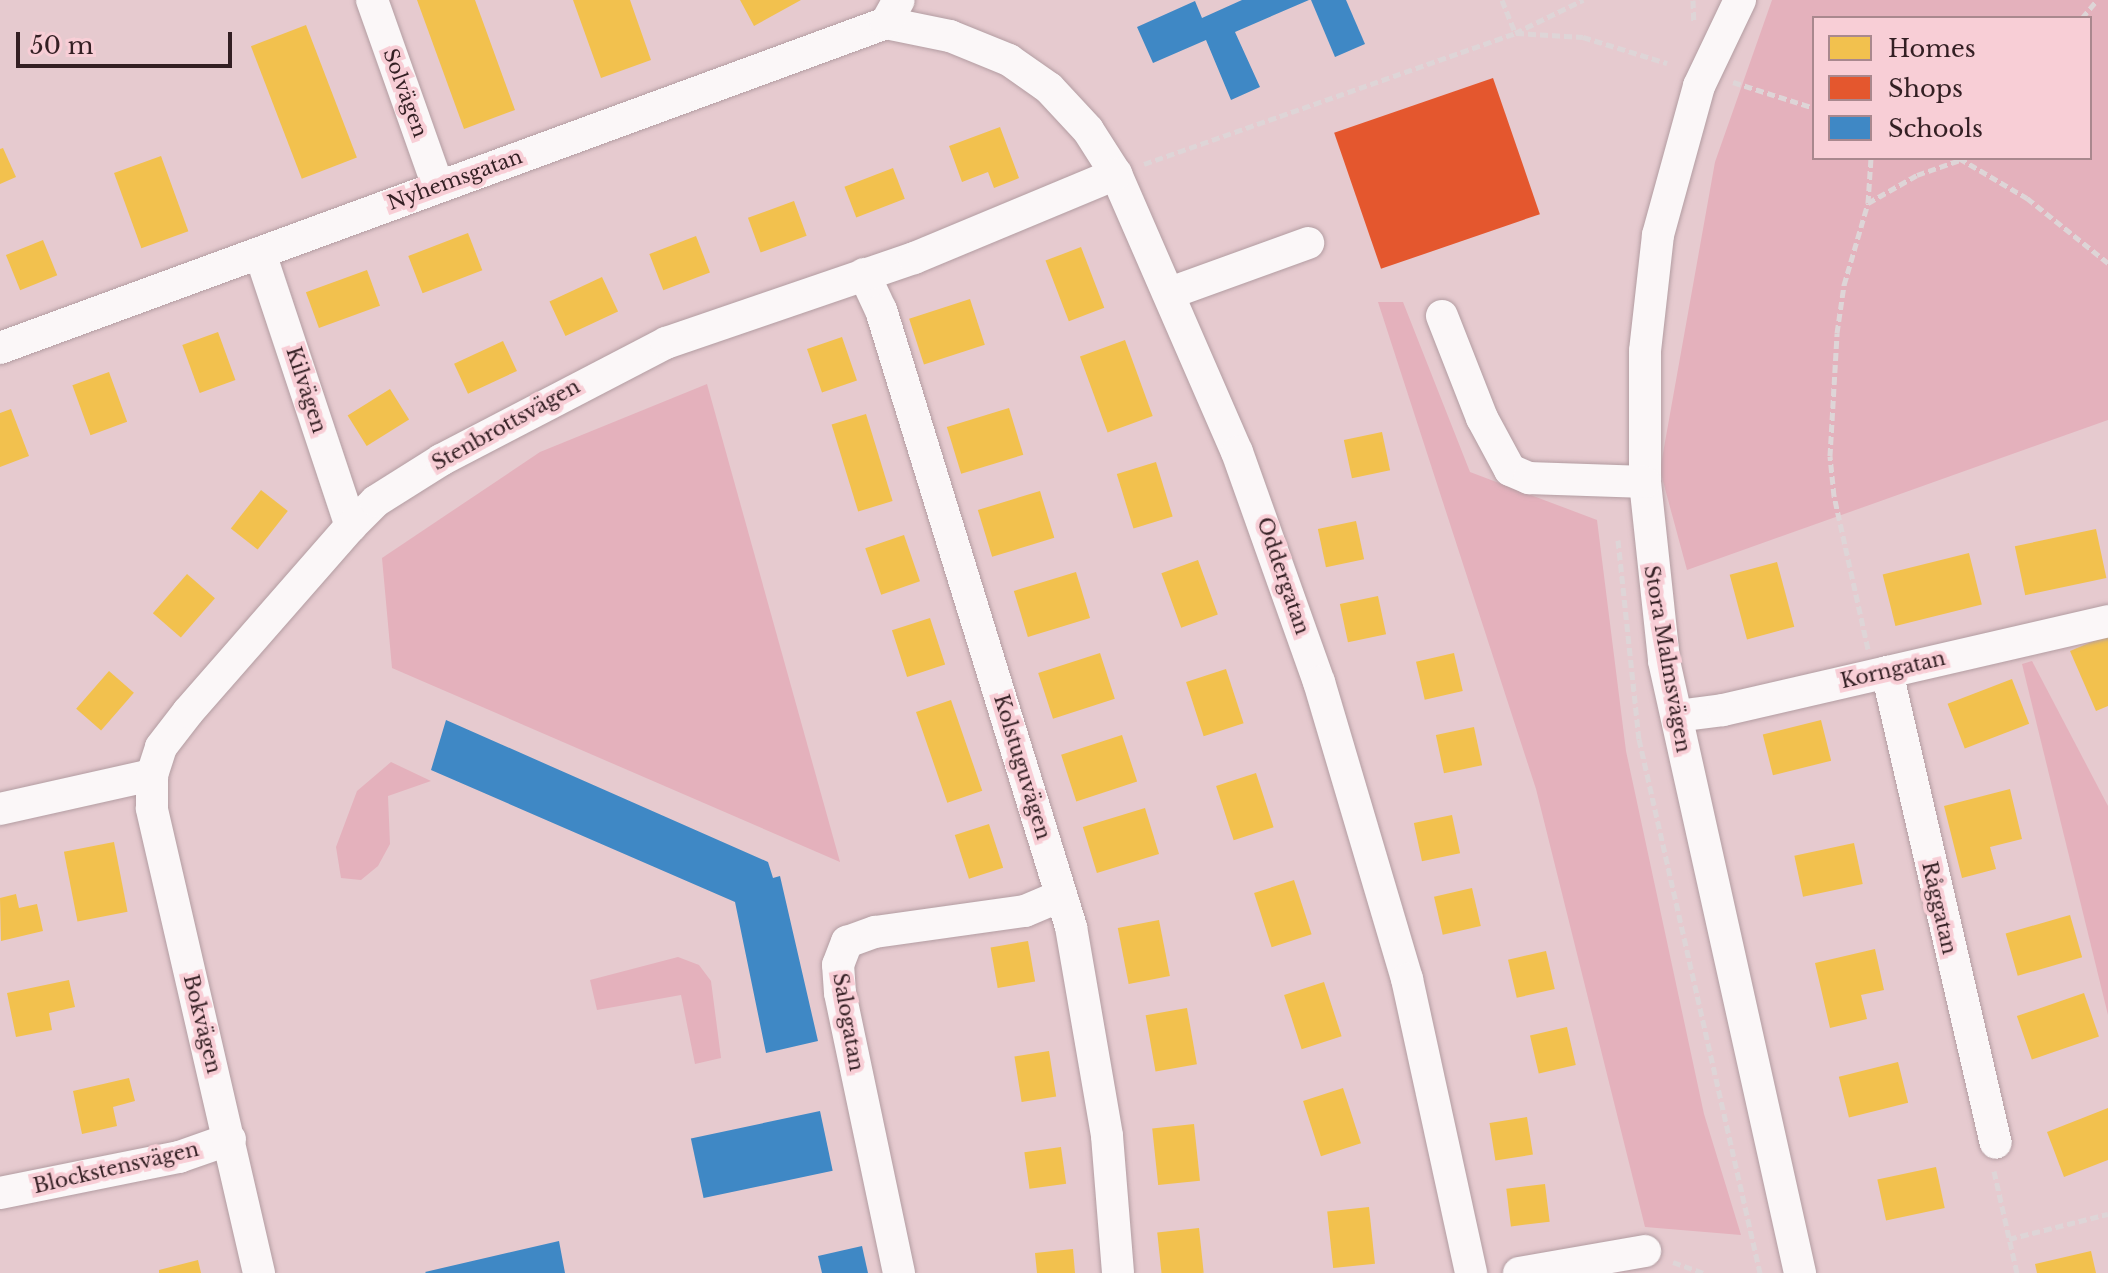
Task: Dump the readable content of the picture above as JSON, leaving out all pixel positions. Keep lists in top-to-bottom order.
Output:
{
  "streets": {
    "street": [
      "Solvägen",
      "Nyhemsgatan",
      "Kilvägen",
      "Stenbrottsvägen",
      "Oddergatan",
      "Stora Malmsvägen",
      "Korngatan",
      "Kolstuguvägen",
      "Råggatan",
      "Salogatan",
      "Bokvägen",
      "Blockstensvägen"
    ]
  },
  "crossings": [
    ["Solvägen", "Nyhemsgatan"],
    ["Nyhemsgatan", "Kilvägen"],
    ["Nyhemsgatan", "Oddergatan"],
    ["Kilvägen", "Stenbrottsvägen"],
    ["Stenbrottsvägen", "Oddergatan"],
    ["Stenbrottsvägen", "Kolstuguvägen"],
    ["Stenbrottsvägen", "Bokvägen"],
    ["Stora Malmsvägen", "Korngatan"],
    ["Korngatan", "Råggatan"],
    ["Kolstuguvägen", "Salogatan"],
    ["Bokvägen", "Blockstensvägen"]
  ],
  "legend": ["Homes", "Shops", "Schools"],
  "scale_bar": "50 m"
}
